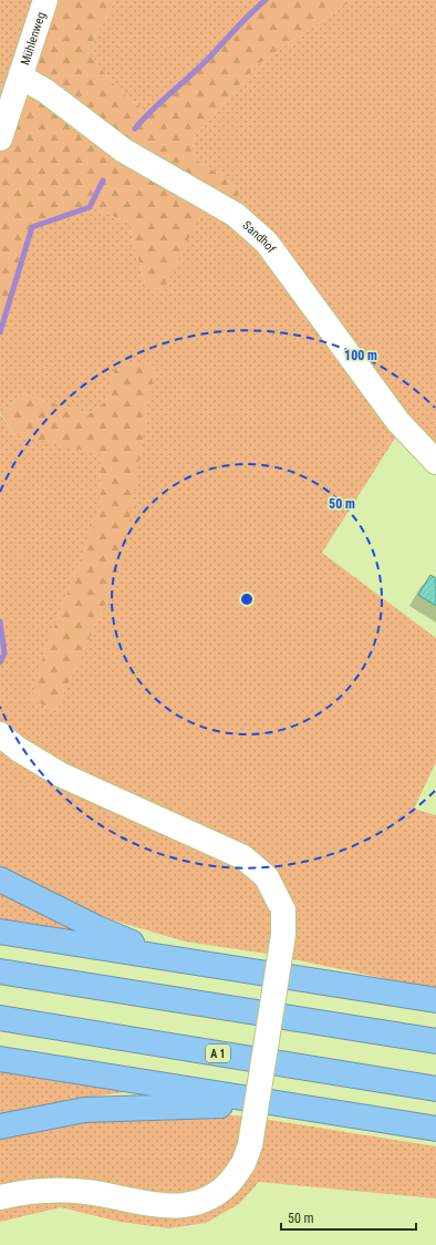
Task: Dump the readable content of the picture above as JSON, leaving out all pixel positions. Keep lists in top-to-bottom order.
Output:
{
  "streets": {
    "highway": ["A 1"],
    "street": ["Mühlenweg", "Sandhof"]
  },
  "crossings": [
    ["Mühlenweg", "Sandhof"]
  ],
  "scale_bar": "50 m",
  "rings": ["100 m", "50 m"]
}
